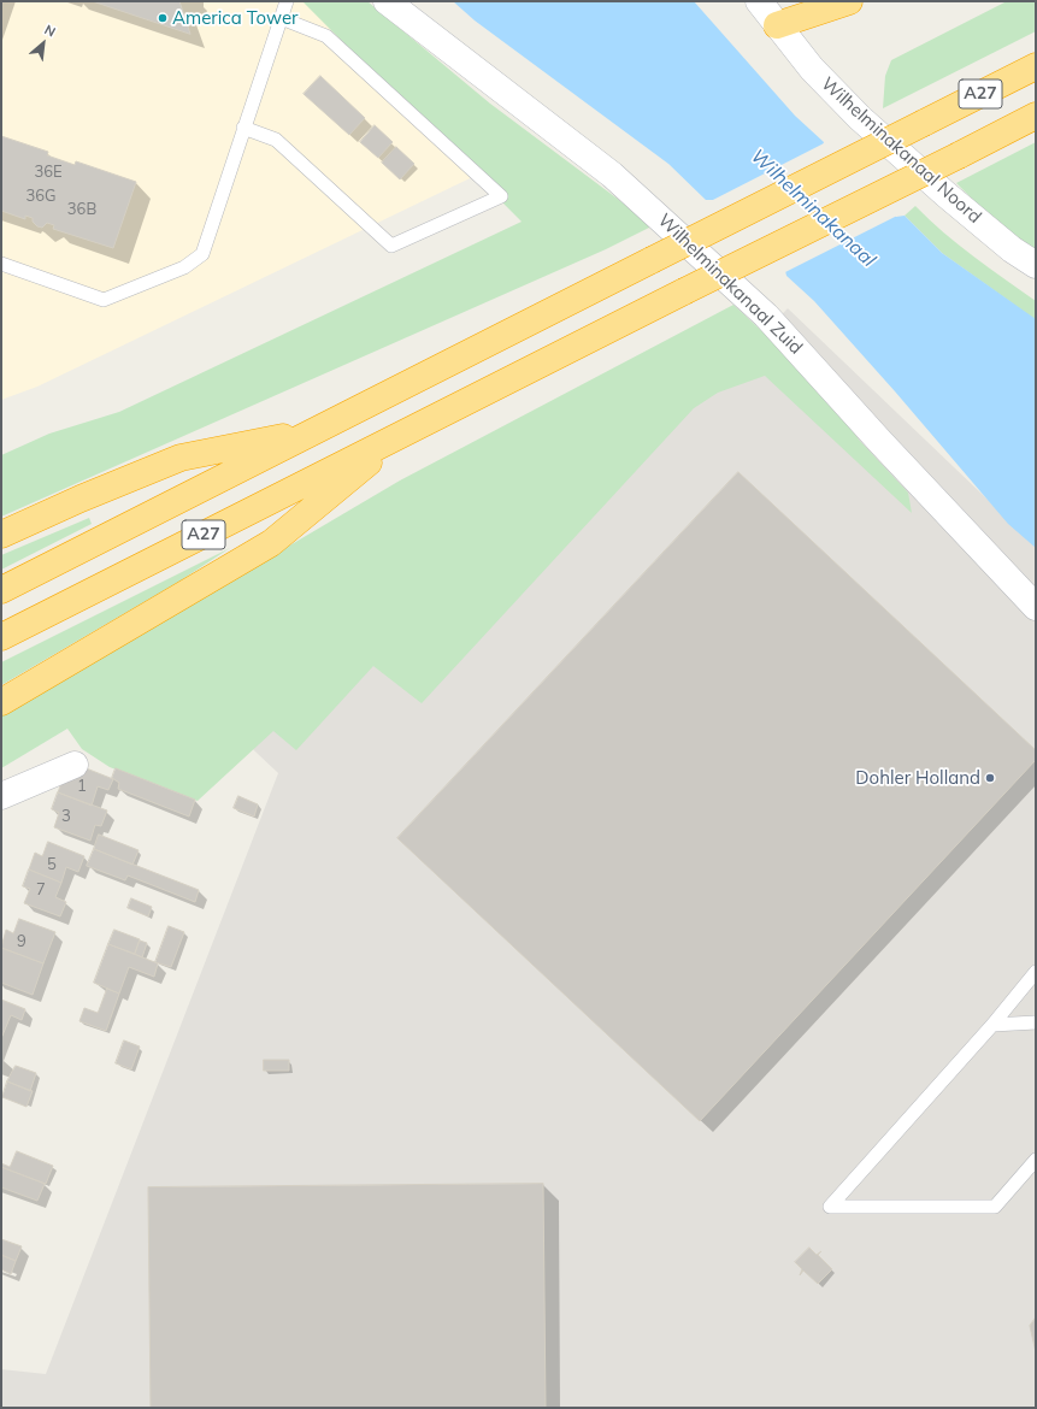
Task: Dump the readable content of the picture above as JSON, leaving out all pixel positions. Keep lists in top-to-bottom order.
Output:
{
  "streets": {
    "highway": ["A27"],
    "street": ["Wilhelminakanaal Noord", "Wilhelminakanaal Zuid"]
  },
  "water": ["Wilhelminakanaal"],
  "places": ["America Tower", "Dohler Holland"],
  "house_numbers": [
    "36E",
    "36G",
    "36B",
    "1",
    "3",
    "5",
    "7",
    "9"
  ],
  "north": "top right"
}
